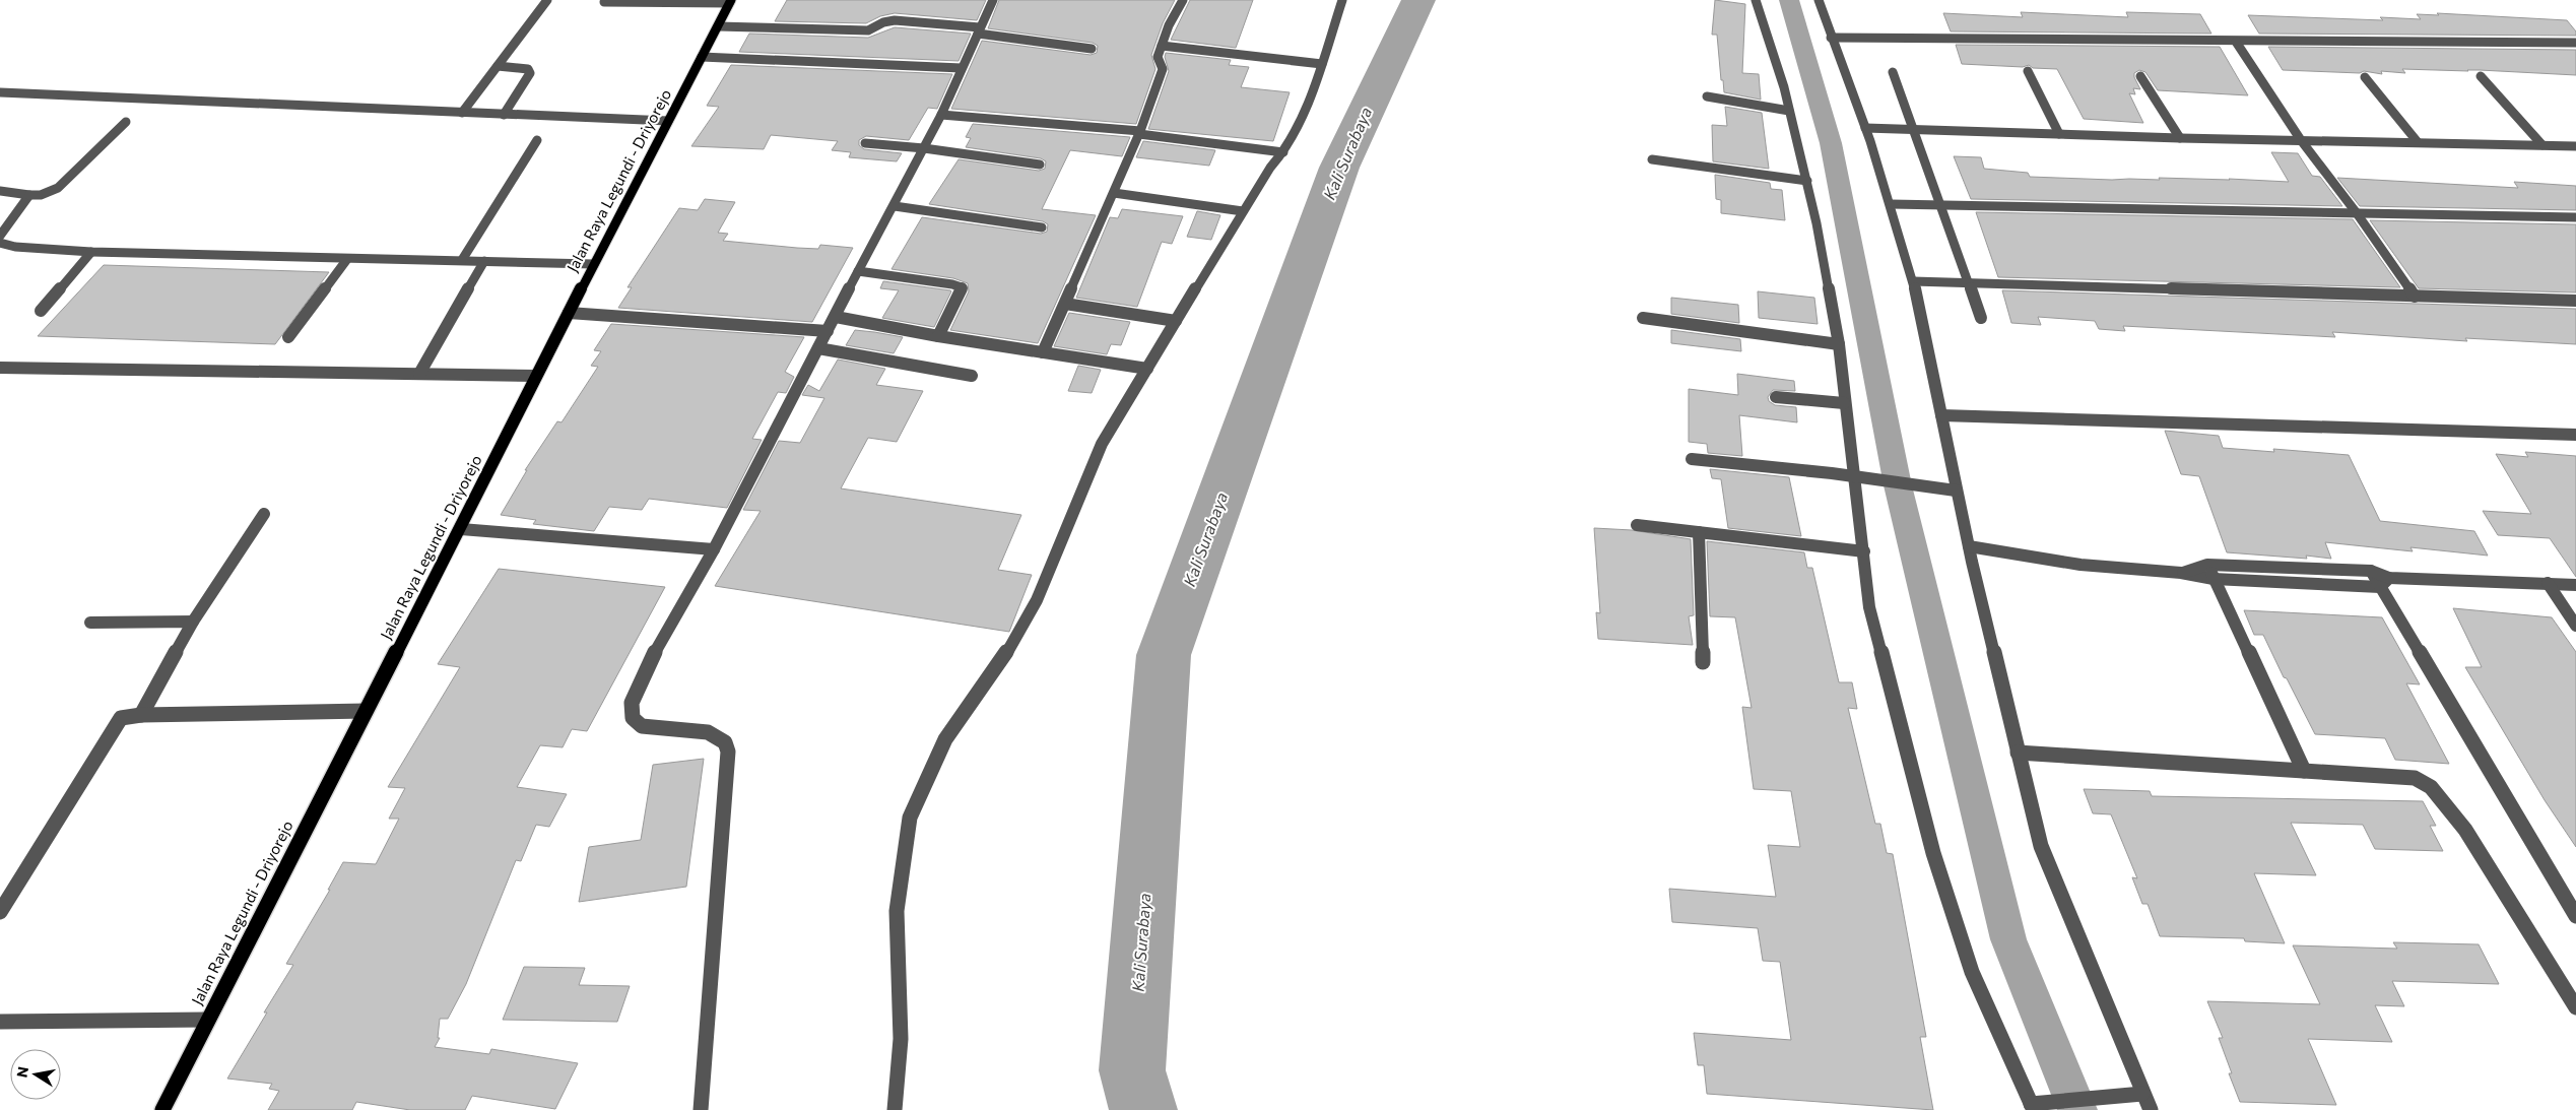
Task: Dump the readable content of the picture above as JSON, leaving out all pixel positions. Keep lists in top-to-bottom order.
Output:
{
  "streets": {
    "main road": ["Jalan Raya Legundi - Driyorejo"]
  },
  "water": ["Kali Surabaya"],
  "north": "left"
}
